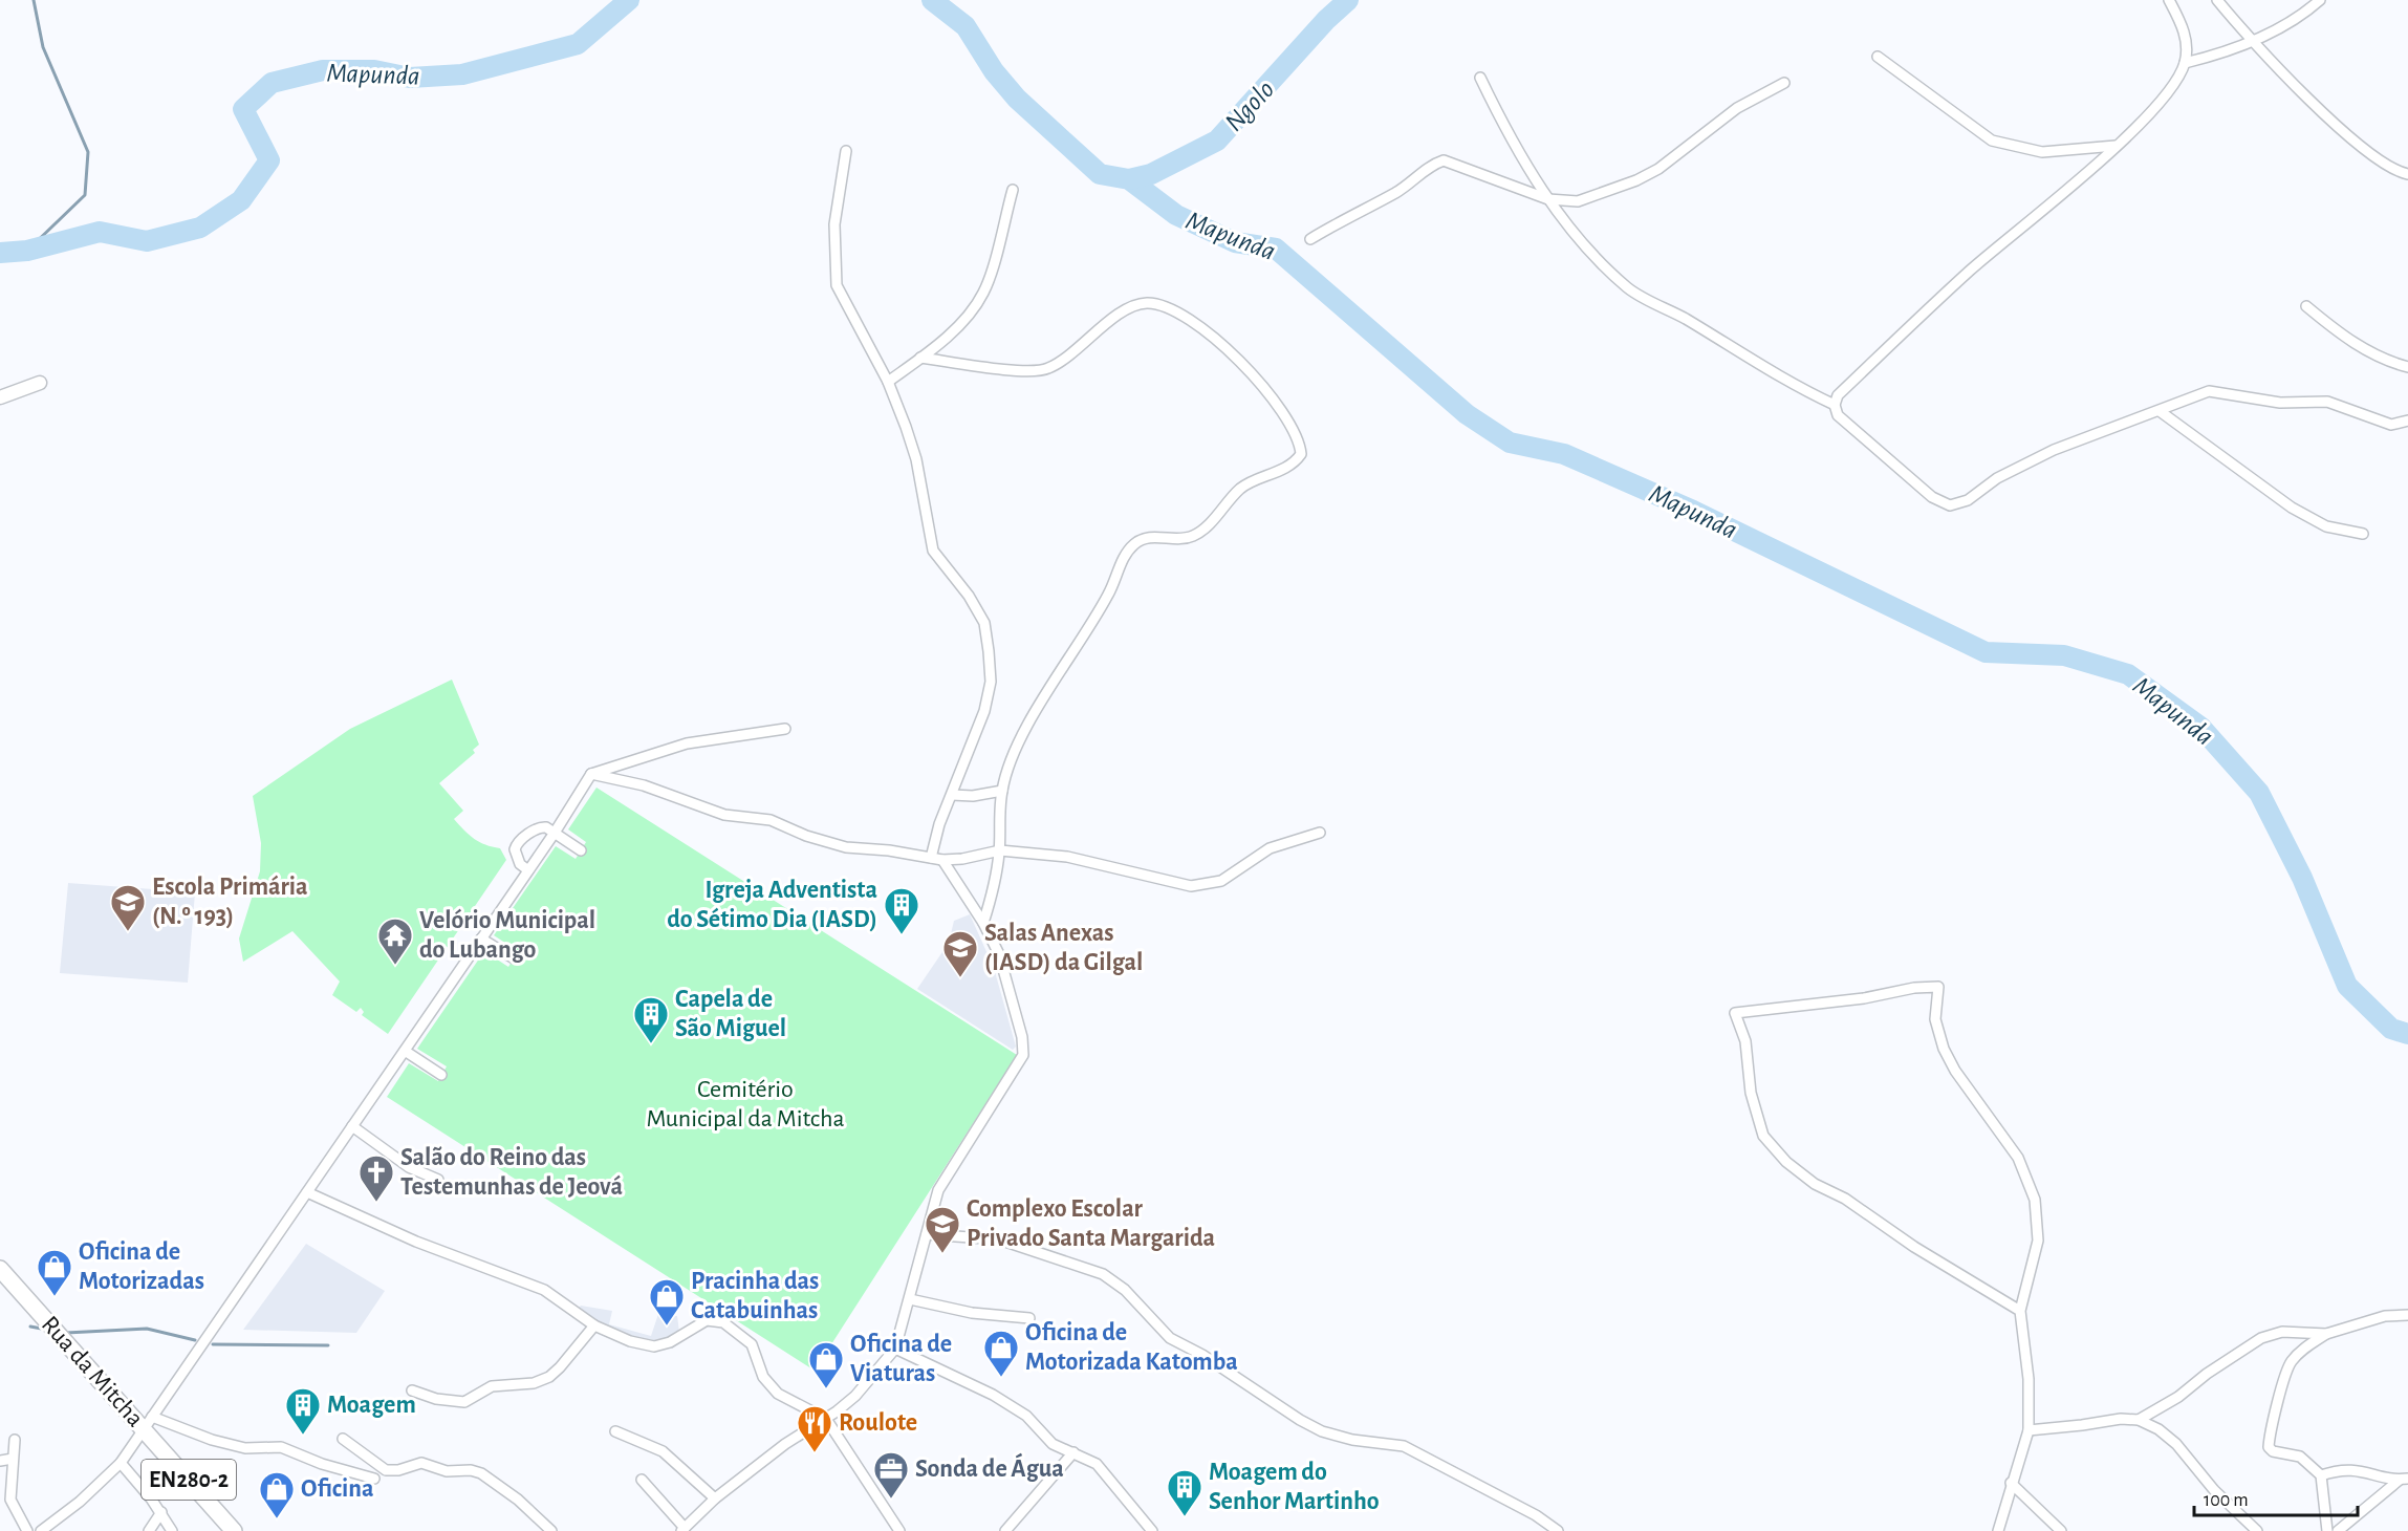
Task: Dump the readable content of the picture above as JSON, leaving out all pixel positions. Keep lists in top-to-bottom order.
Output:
{
  "streets": {
    "main road": ["Rua da Mitcha", "EN280-2"]
  },
  "water": ["Mapunda", "Ngolo"],
  "parks": ["Cemitério Municipal da Mitcha"],
  "places": {
    "school or university": ["Escola Primária (N.º 193)", "Salas Anexas (IASD) da Gilgal", "Complexo Escolar Privado Santa Margarida"],
    "building": [
      "Igreja Adventista do Sétimo Dia (IASD)",
      "Capela de São Miguel",
      "Moagem",
      "Moagem do Senhor Martinho"
    ],
    "temple": ["Velório Municipal do Lubango"],
    "church": ["Salão do Reino das Testemunhas de Jeová"],
    "shop": [
      "Oficina de Motorizadas",
      "Pracinha das Catabuinhas",
      "Oficina de Motorizada Katomba",
      "Oficina de Viaturas",
      "Oficina"
    ],
    "restaurant": ["Roulote"],
    "office": ["Sonda de Água"]
  },
  "scale_bar": "100 m"
}
